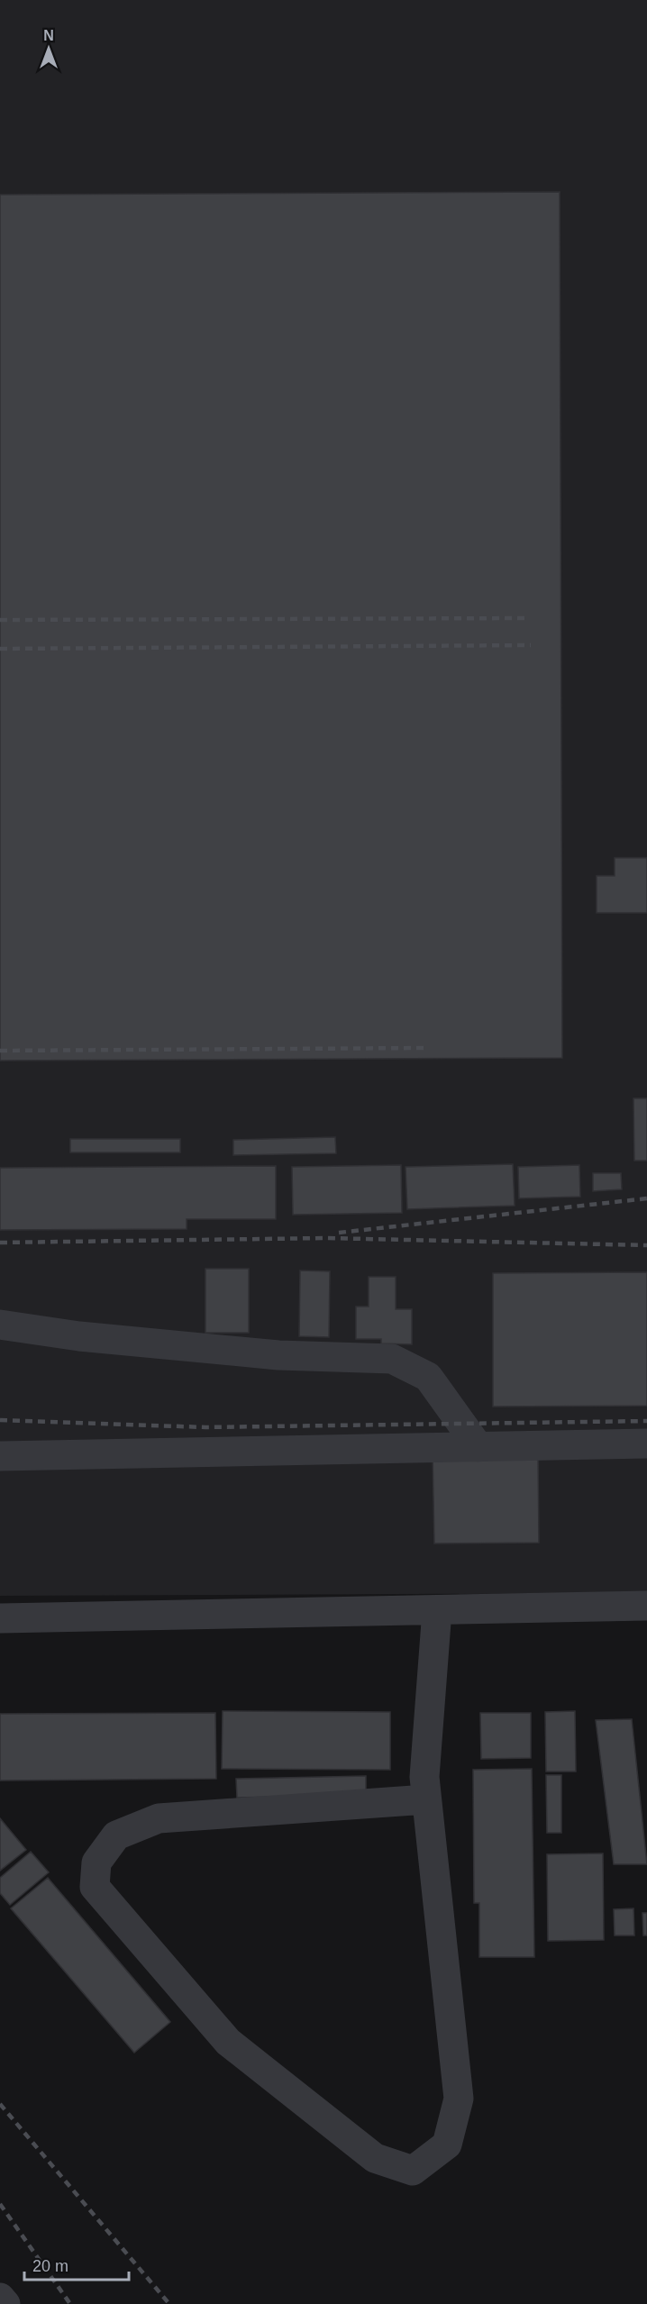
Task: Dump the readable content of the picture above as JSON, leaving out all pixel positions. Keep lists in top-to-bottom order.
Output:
{
  "scale_bar": "20 m",
  "north": "top"
}
